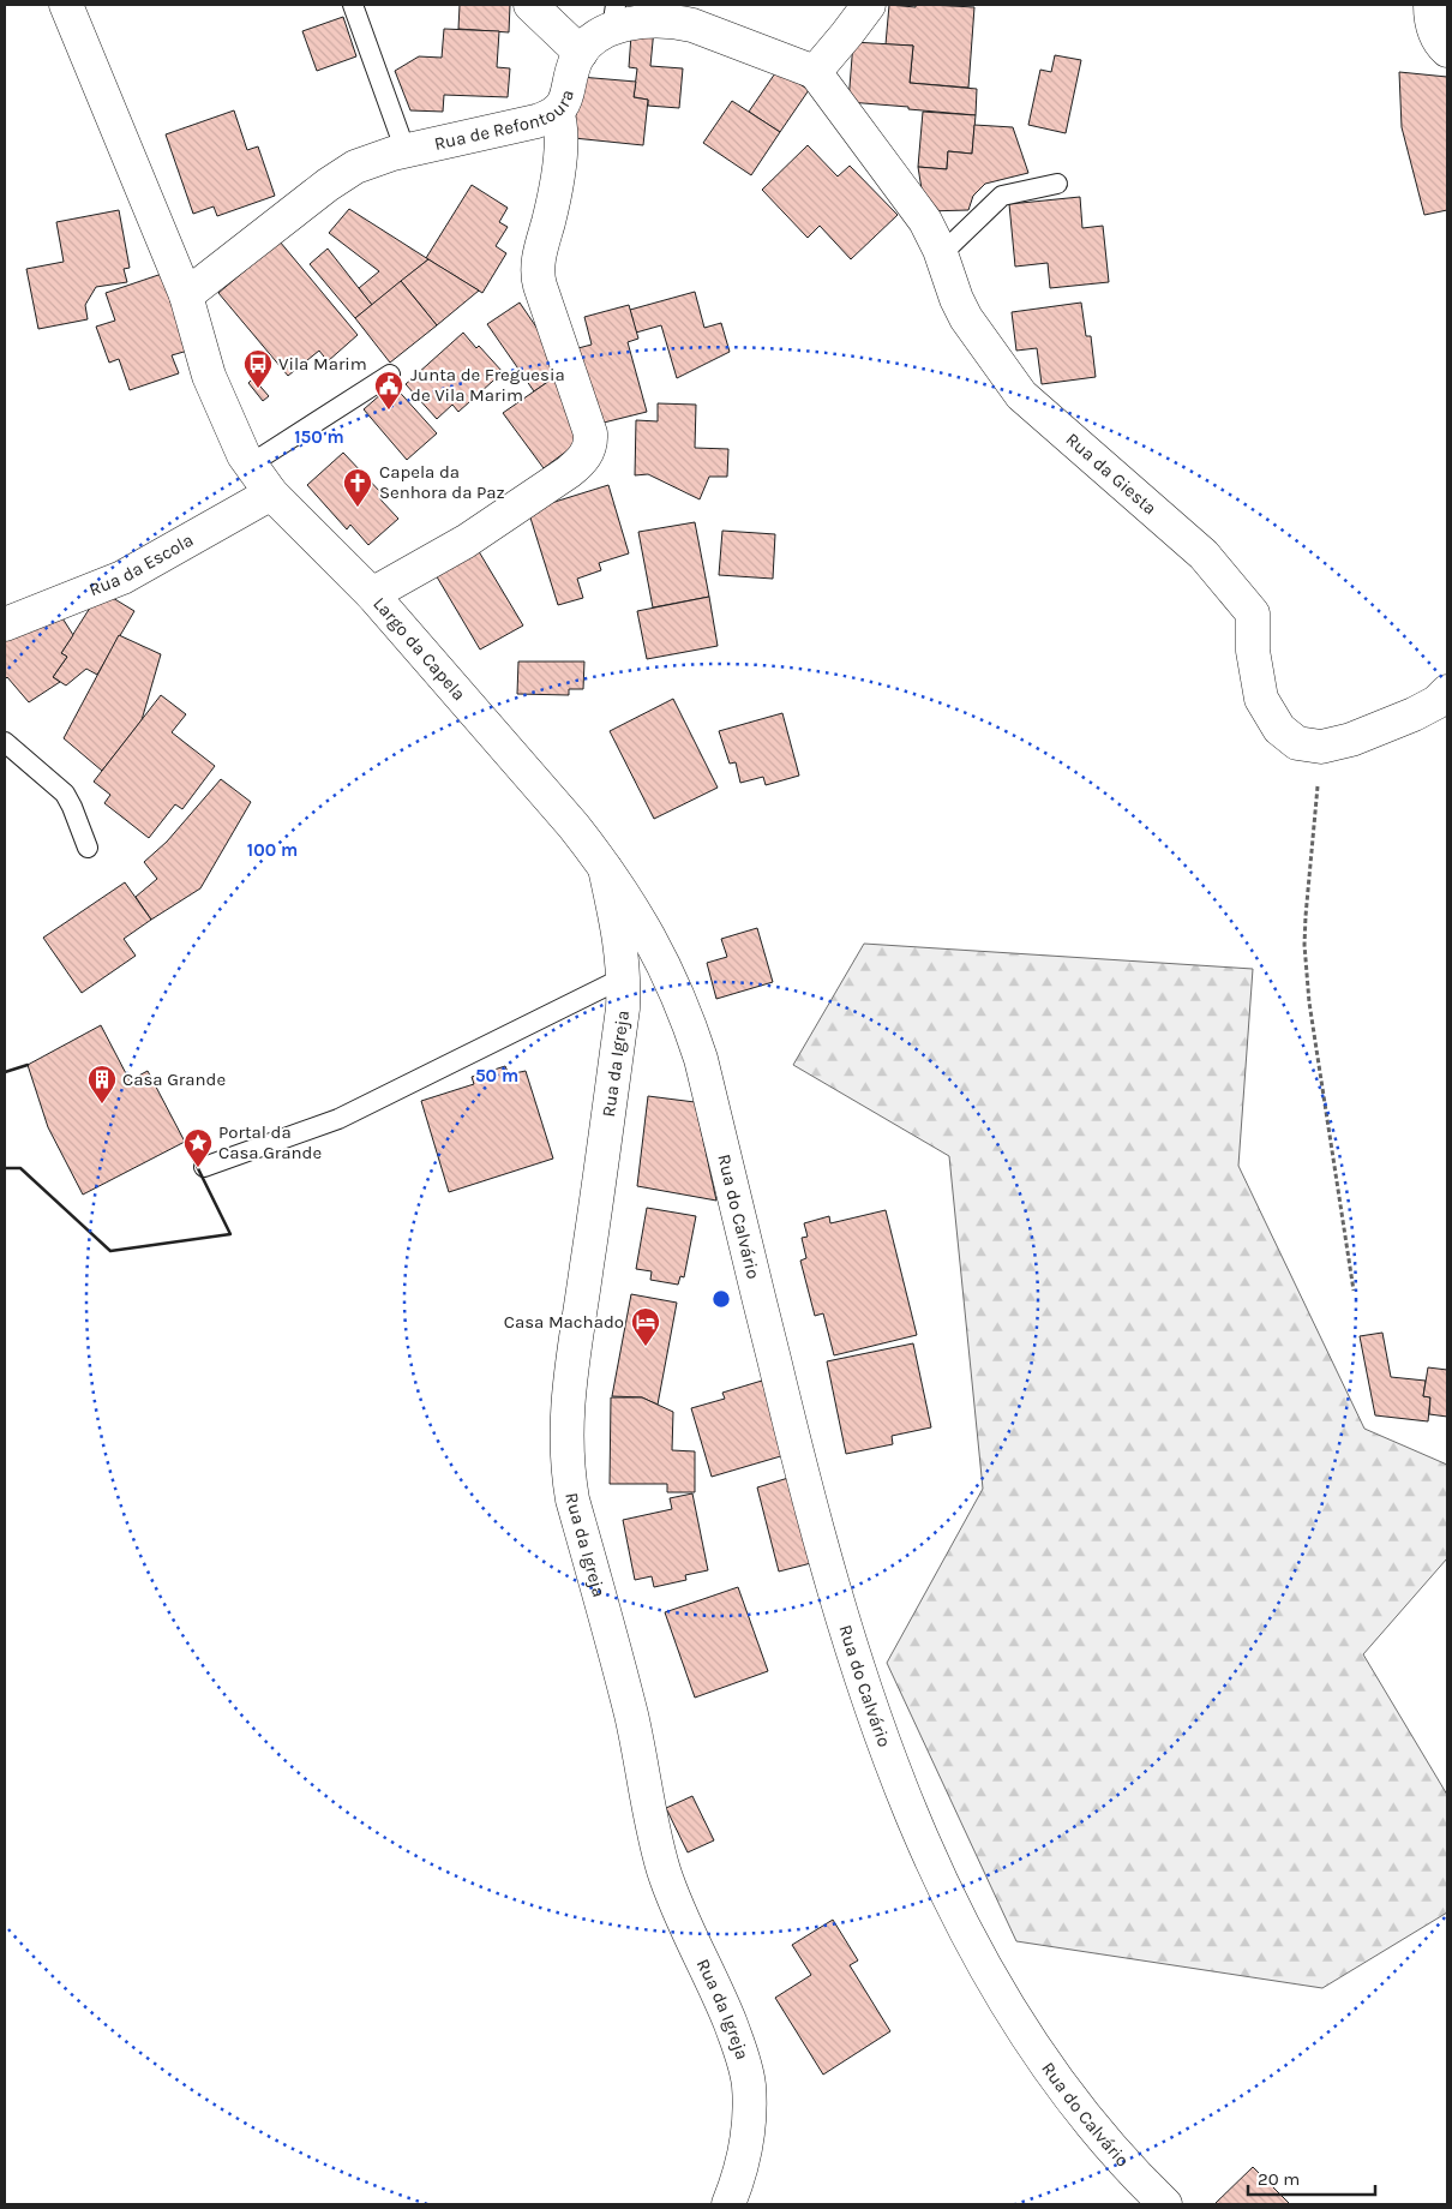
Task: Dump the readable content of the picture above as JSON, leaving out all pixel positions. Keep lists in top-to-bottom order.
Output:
{
  "streets": {
    "street": [
      "Rua de Refontoura",
      "Rua da Giesta",
      "Rua da Escola",
      "Largo da Capela",
      "Rua da Igreja",
      "Rua do Calvário"
    ]
  },
  "crossings": [
    ["Rua de Refontoura", "Rua da Giesta"],
    ["Rua de Refontoura", "Largo da Capela"],
    ["Rua da Escola", "Largo da Capela"],
    ["Largo da Capela", "Rua da Igreja"],
    ["Largo da Capela", "Rua do Calvário"]
  ],
  "places": {
    "bus stop": ["Vila Marim"],
    "public building": ["Junta de Freguesia de Vila Marim"],
    "church": ["Capela da Senhora da Paz"],
    "building": ["Casa Grande"],
    "place": ["Portal da Casa Grande"],
    "hotel": ["Casa Machado"]
  },
  "scale_bar": "20 m",
  "rings": ["150 m", "100 m", "50 m"]
}
